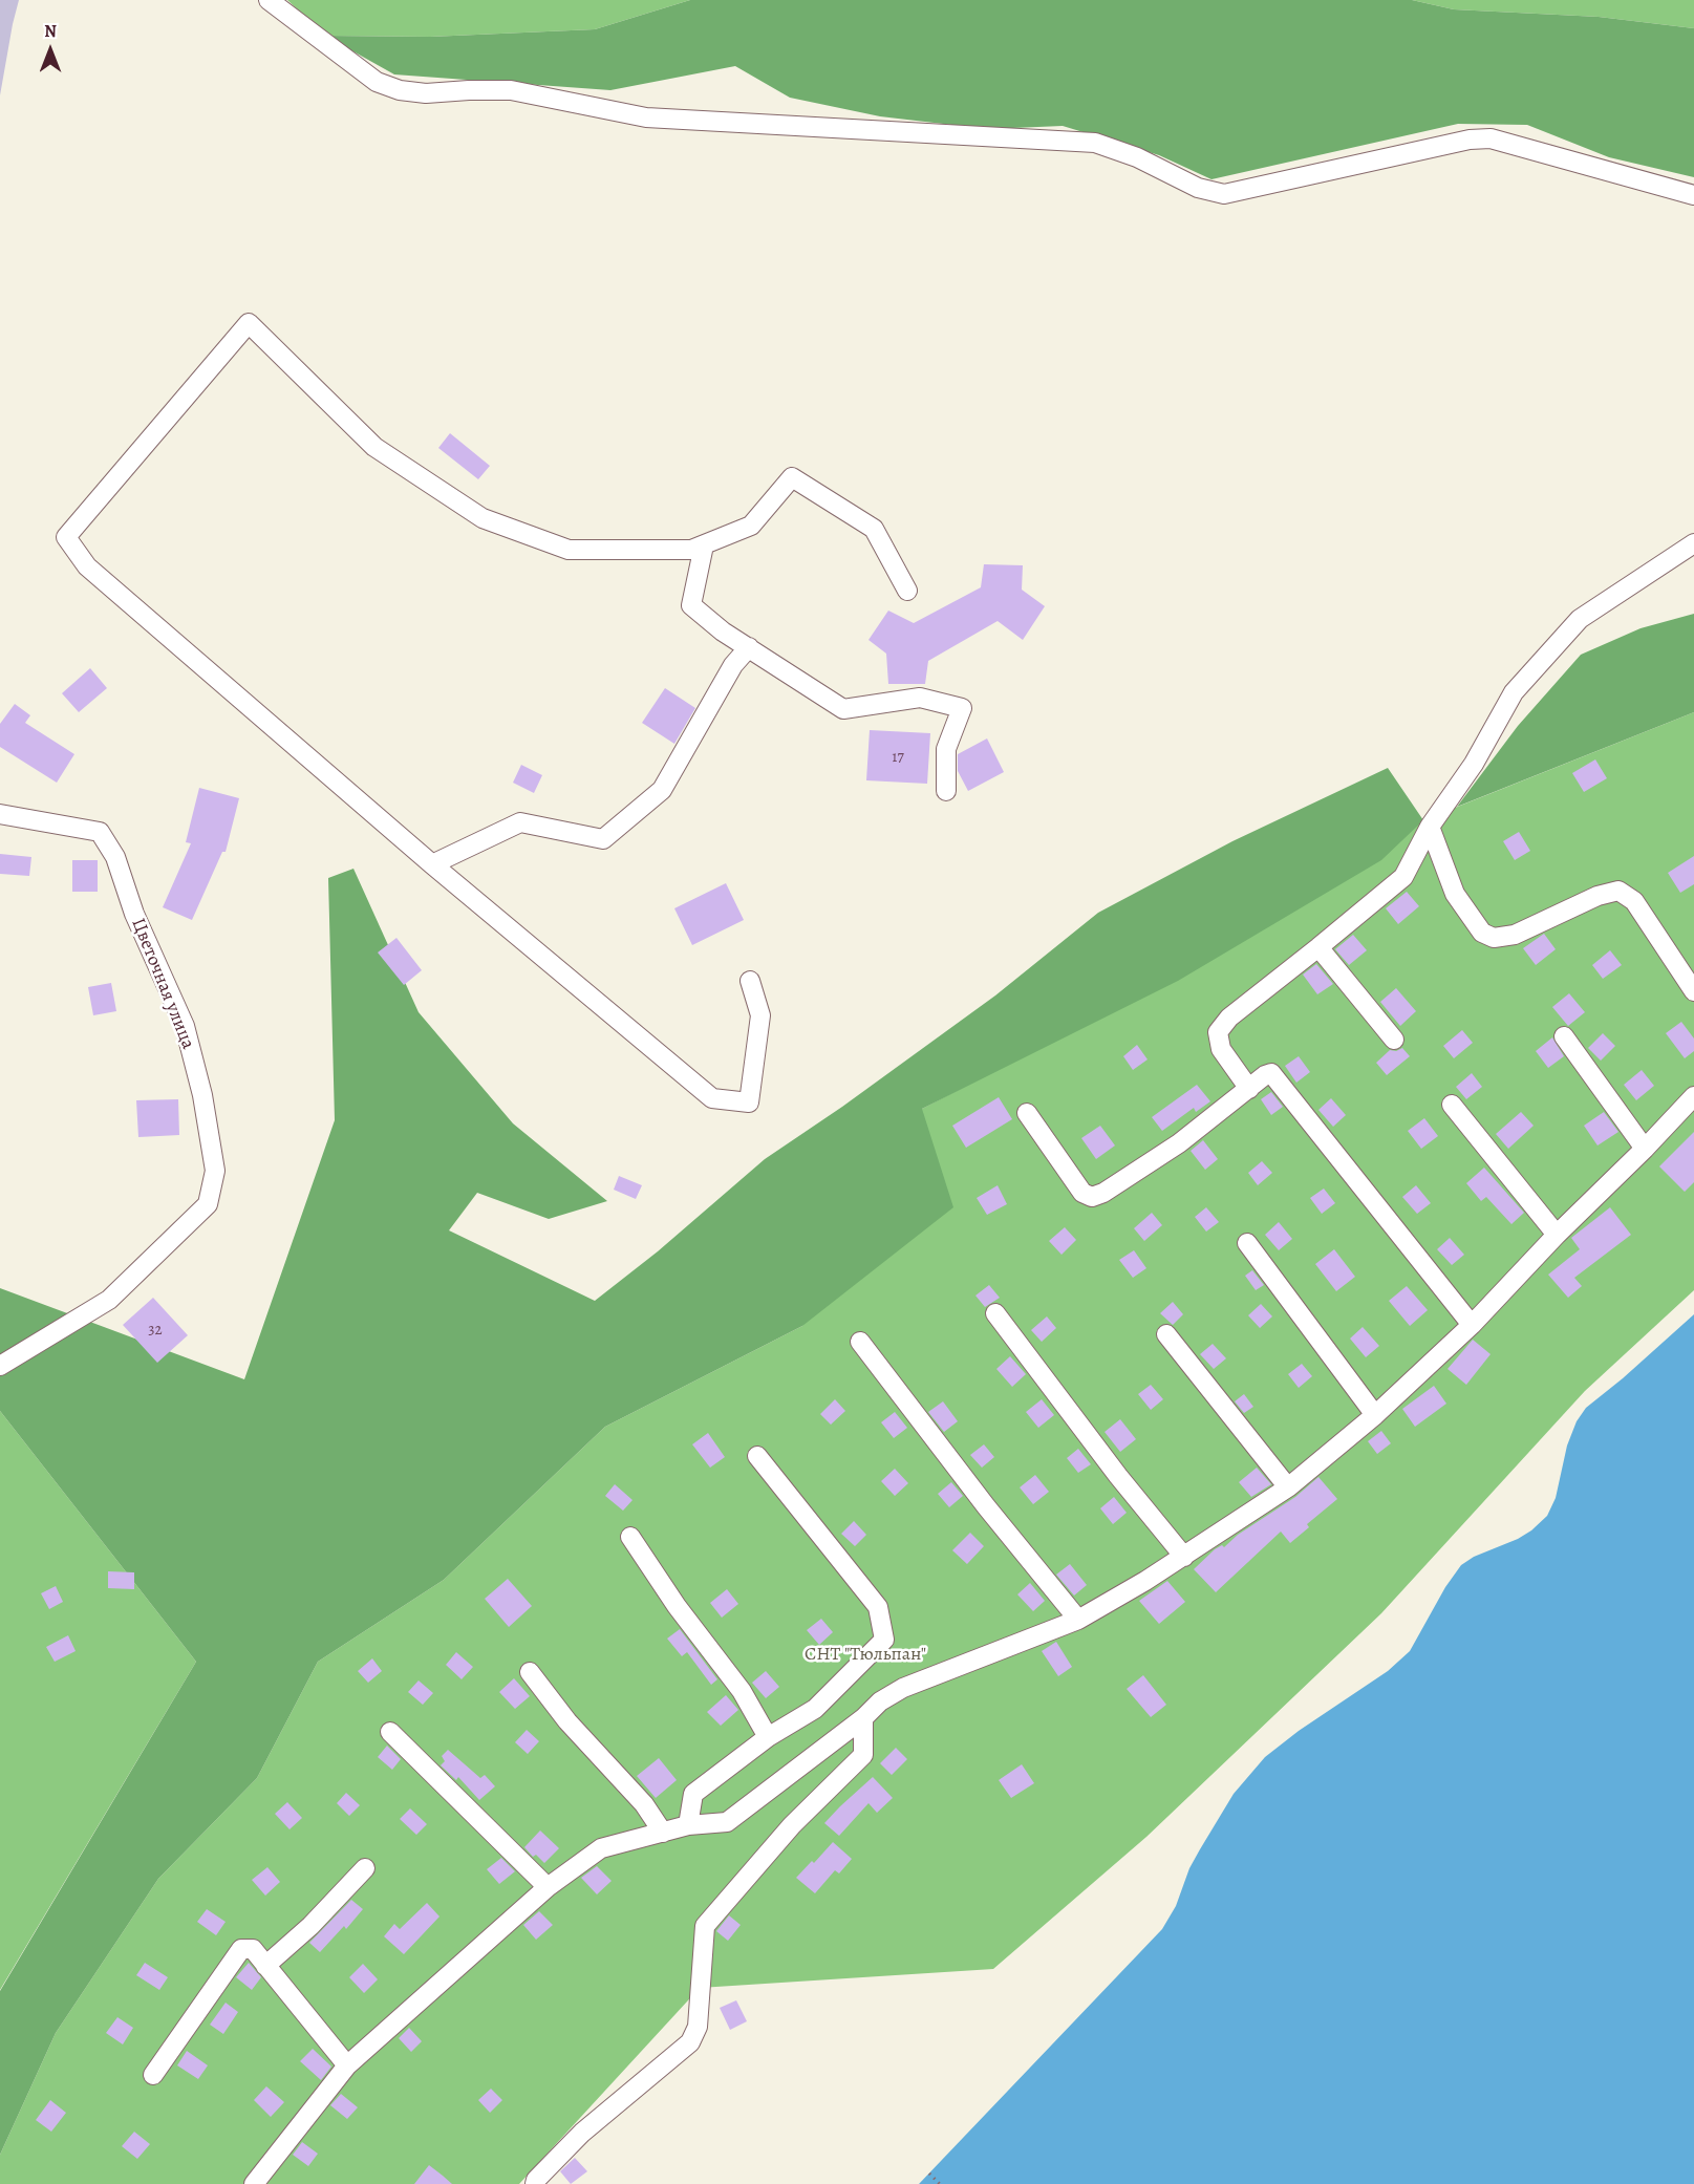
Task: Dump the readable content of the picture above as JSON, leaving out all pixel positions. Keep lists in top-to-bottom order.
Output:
{
  "streets": {
    "street": ["Цветочная улица"]
  },
  "parks": ["СНТ \"Тюльпан\""],
  "house_numbers": ["17", "32"],
  "north": "top"
}
